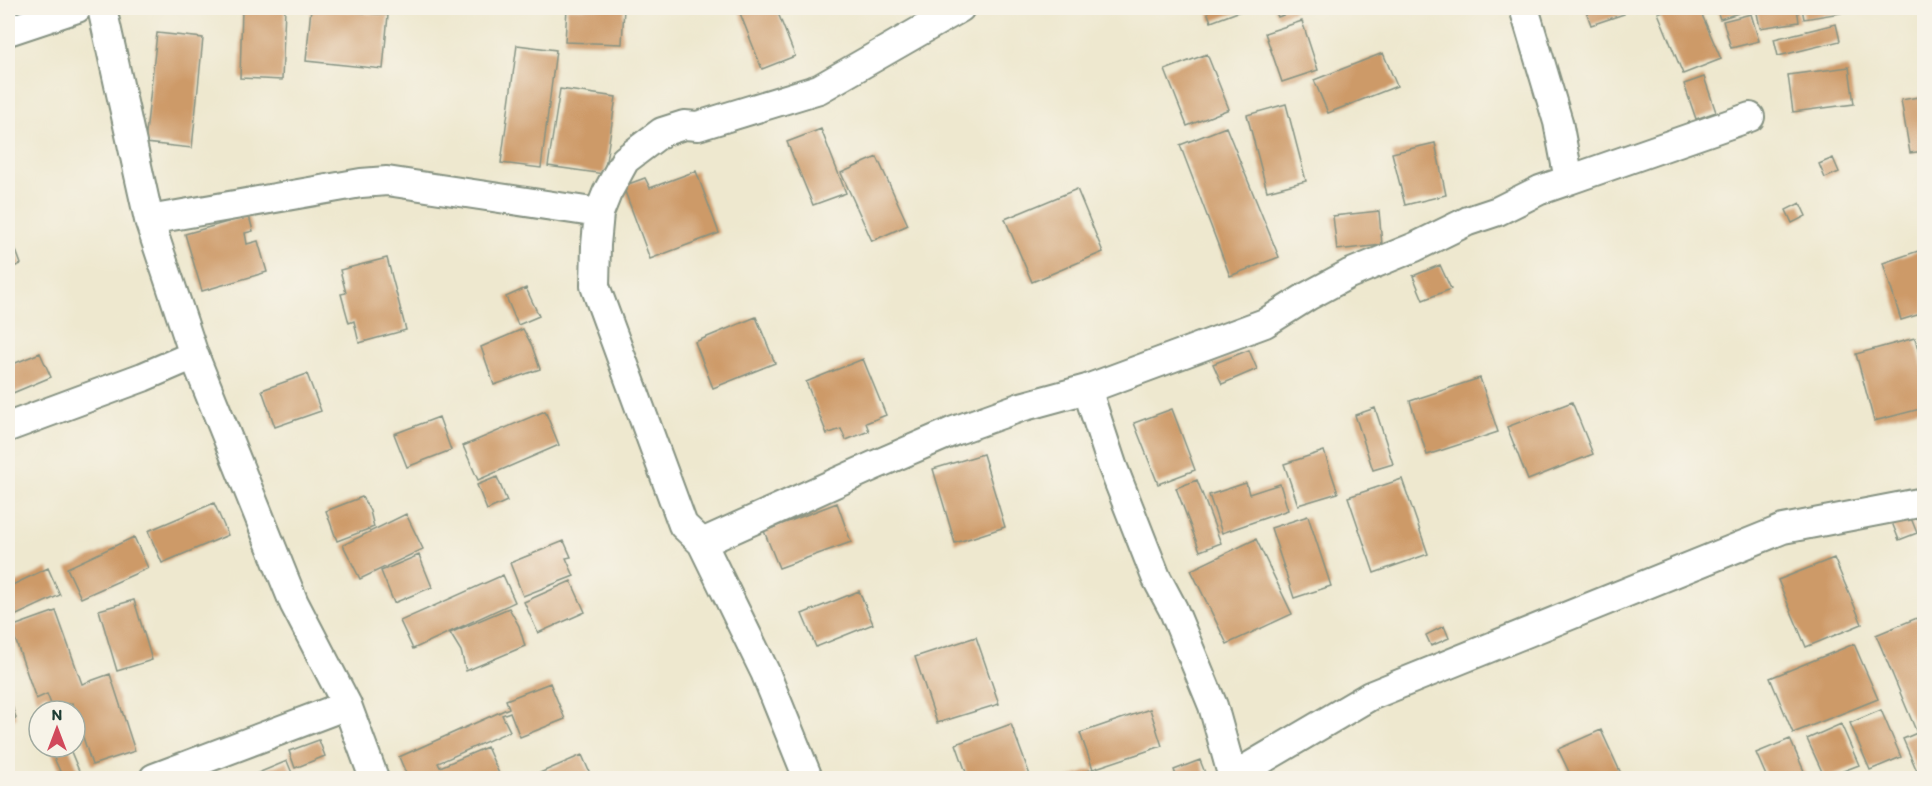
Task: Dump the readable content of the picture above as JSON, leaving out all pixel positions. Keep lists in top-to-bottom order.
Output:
{
  "north": "top"
}
